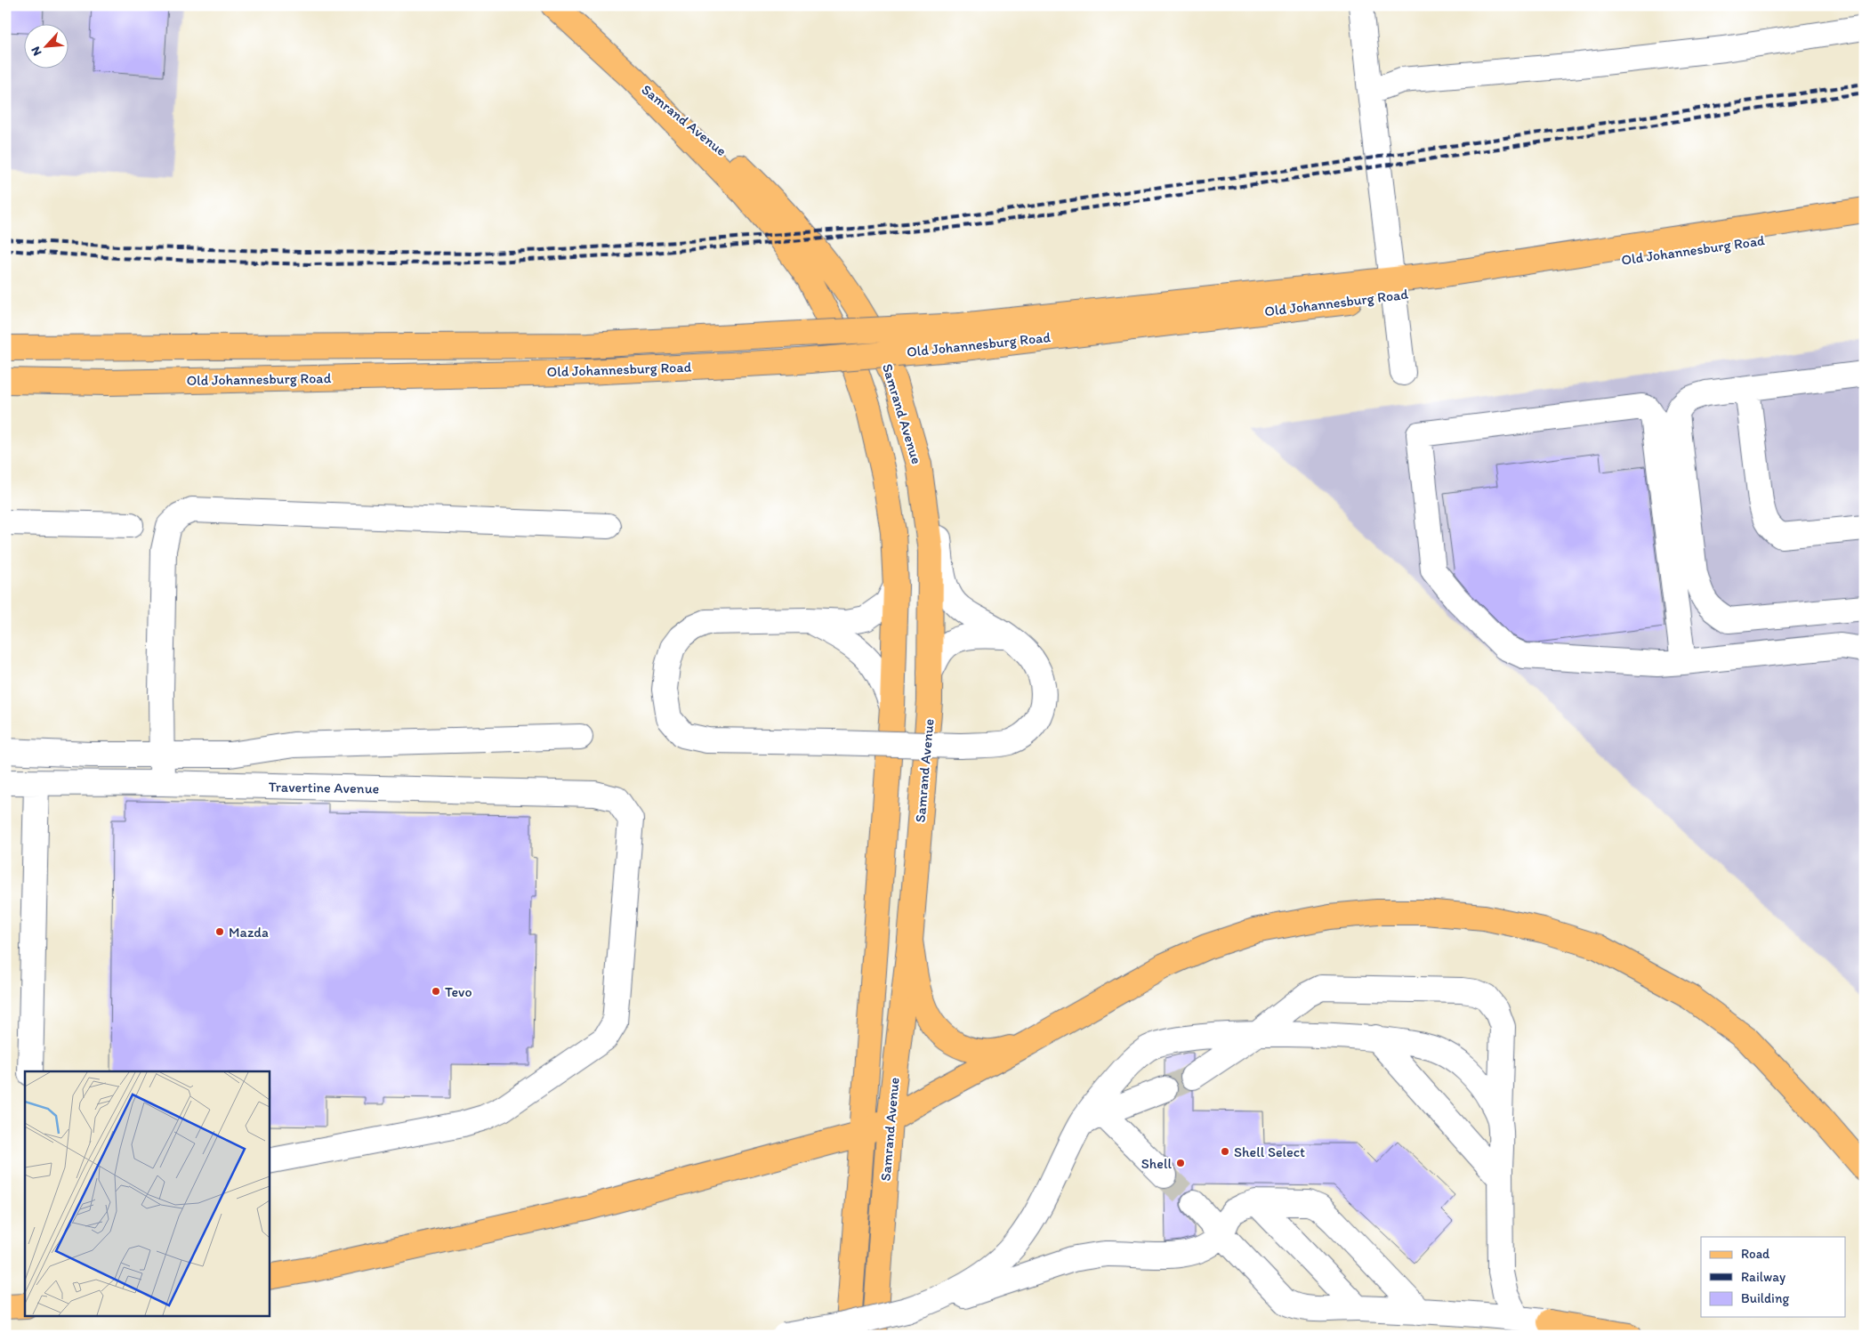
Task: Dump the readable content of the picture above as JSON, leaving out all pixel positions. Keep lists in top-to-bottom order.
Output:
{
  "streets": {
    "main road": ["Samrand Avenue", "Old Johannesburg Road"],
    "street": ["Travertine Avenue"]
  },
  "places": [
    "Mazda",
    "Tevo",
    "Shell Select",
    "Shell"
  ],
  "legend": ["Road", "Railway", "Building"],
  "north": "bottom left"
}
